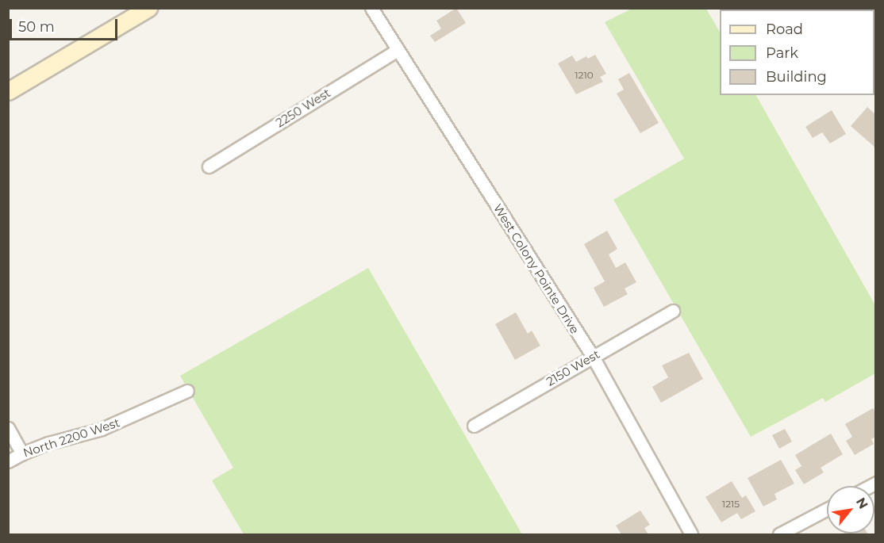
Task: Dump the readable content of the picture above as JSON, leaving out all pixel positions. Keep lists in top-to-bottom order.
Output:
{
  "streets": {
    "street": [
      "2250 West",
      "West Colony Pointe Drive",
      "2150 West",
      "North 2200 West"
    ]
  },
  "crossings": [
    ["2250 West", "West Colony Pointe Drive"],
    ["West Colony Pointe Drive", "2150 West"]
  ],
  "house_numbers": ["1210", "1215"],
  "legend": ["Road", "Park", "Building"],
  "scale_bar": "50 m",
  "north": "top right"
}
